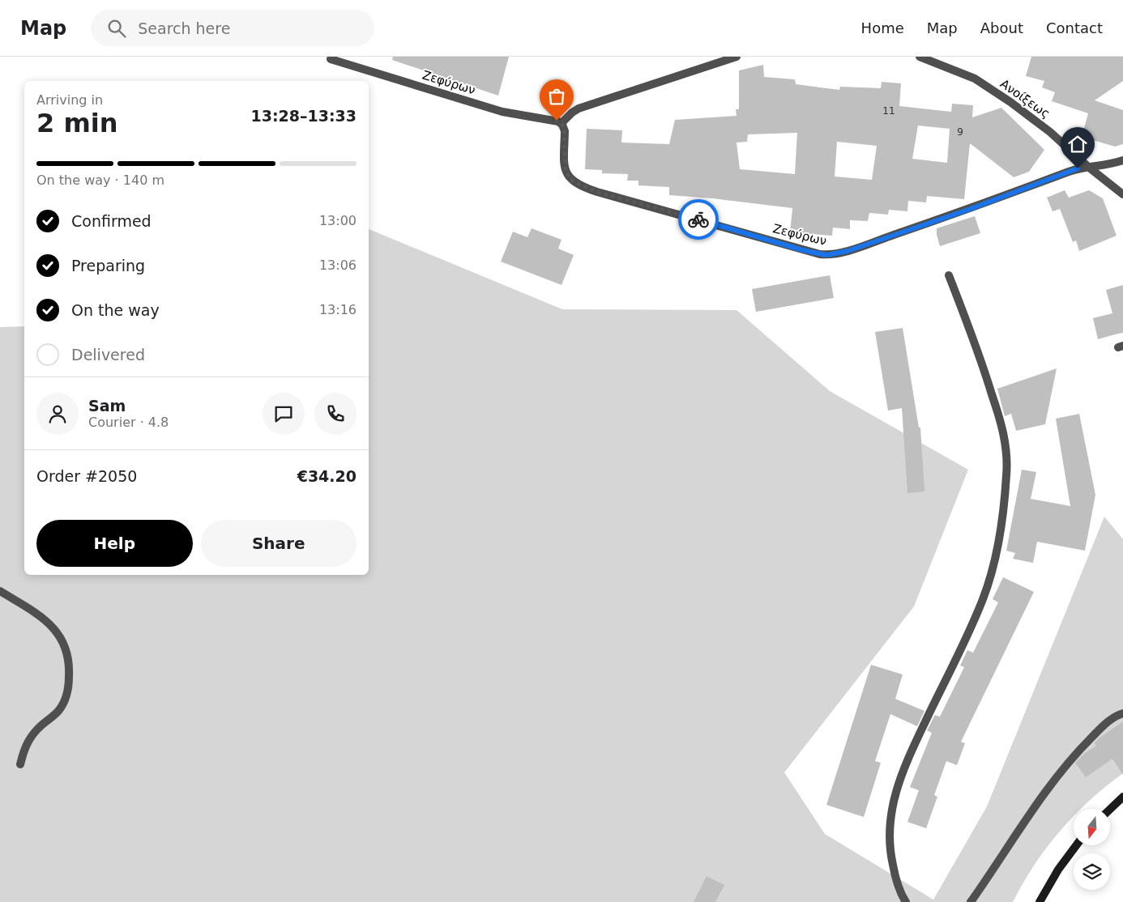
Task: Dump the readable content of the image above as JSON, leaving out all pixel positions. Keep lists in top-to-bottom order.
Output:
{
  "streets": {
    "street": ["Ζεφύρων", "Ανοίξεως"]
  },
  "crossings": [
    ["Ζεφύρων", "Ανοίξεως"]
  ],
  "house_numbers": ["11", "9"],
  "north": "bottom",
  "page": {
    "header": "Map",
    "search": "Search here",
    "nav": [
      "Home",
      "Map",
      "About",
      "Contact"
    ],
    "heading": ["2 min", "Arriving in", "13:28–13:33"],
    "panel": [
      "Sam",
      "Courier · 4.8",
      "Order #2050",
      "€34.20"
    ],
    "bar": "On the way · 140 m",
    "list": [
      ["Confirmed", "13:00"],
      ["Preparing", "13:06"],
      ["On the way", "13:16"],
      "Delivered"
    ],
    "buttons": ["Help", "Share"]
  }
}
